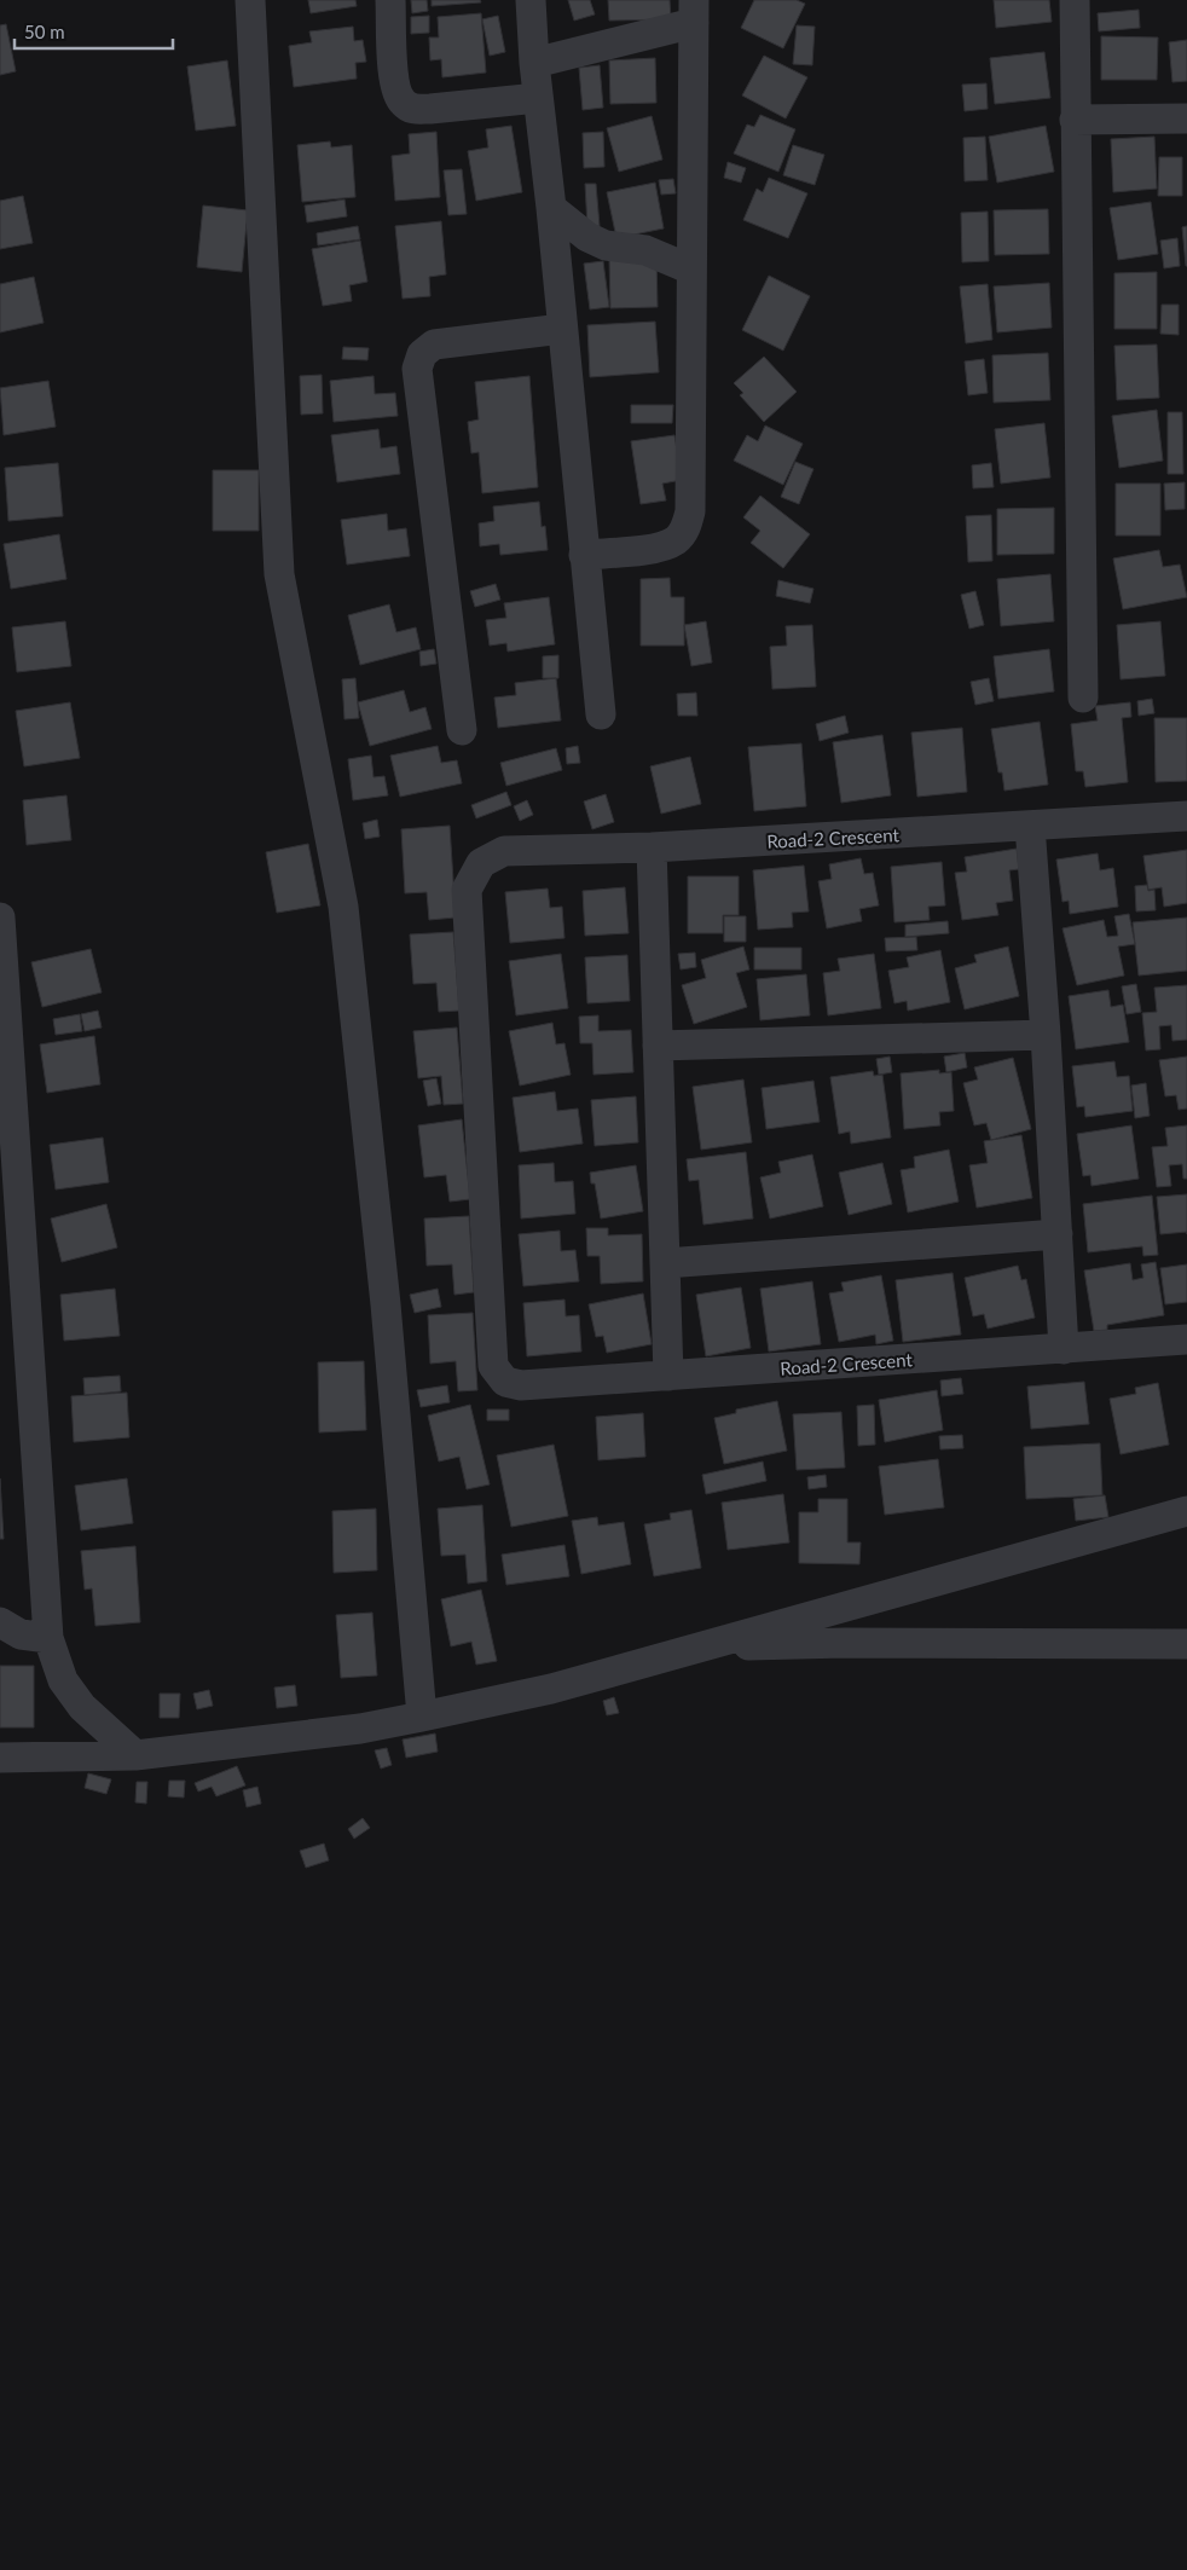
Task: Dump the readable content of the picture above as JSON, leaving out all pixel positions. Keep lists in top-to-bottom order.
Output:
{
  "streets": {
    "street": ["Road-2 Crescent"]
  },
  "scale_bar": "50 m"
}
